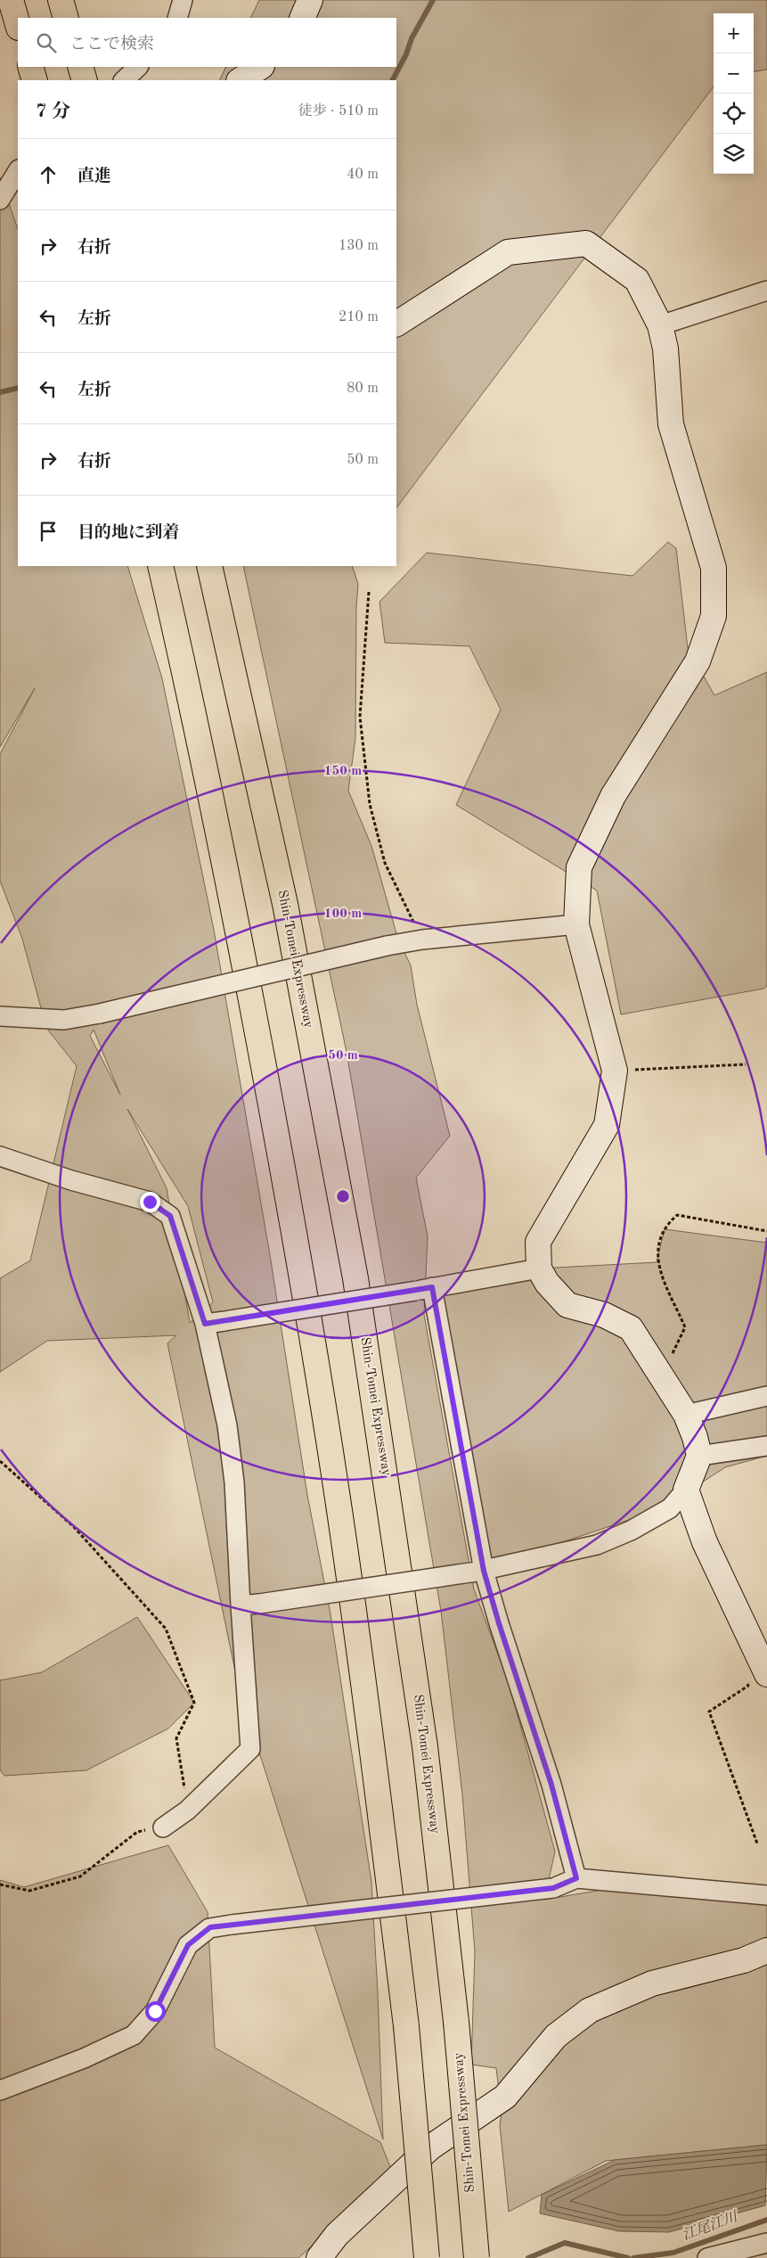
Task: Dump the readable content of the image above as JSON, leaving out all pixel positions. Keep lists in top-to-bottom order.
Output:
{
  "streets": {
    "highway": ["Shin-Tomei Expressway"]
  },
  "water": ["江尾江川"],
  "page": {
    "map_buttons": ["+", "−"],
    "search": "ここで検索",
    "heading": ["7 分", "徒歩 · 510 m"],
    "list": [
      ["直進", "40 m"],
      ["右折", "130 m"],
      ["左折", "210 m"],
      ["左折", "80 m"],
      ["右折", "50 m"],
      "目的地に到着"
    ]
  },
  "rings": ["150 m", "100 m", "50 m"]
}
